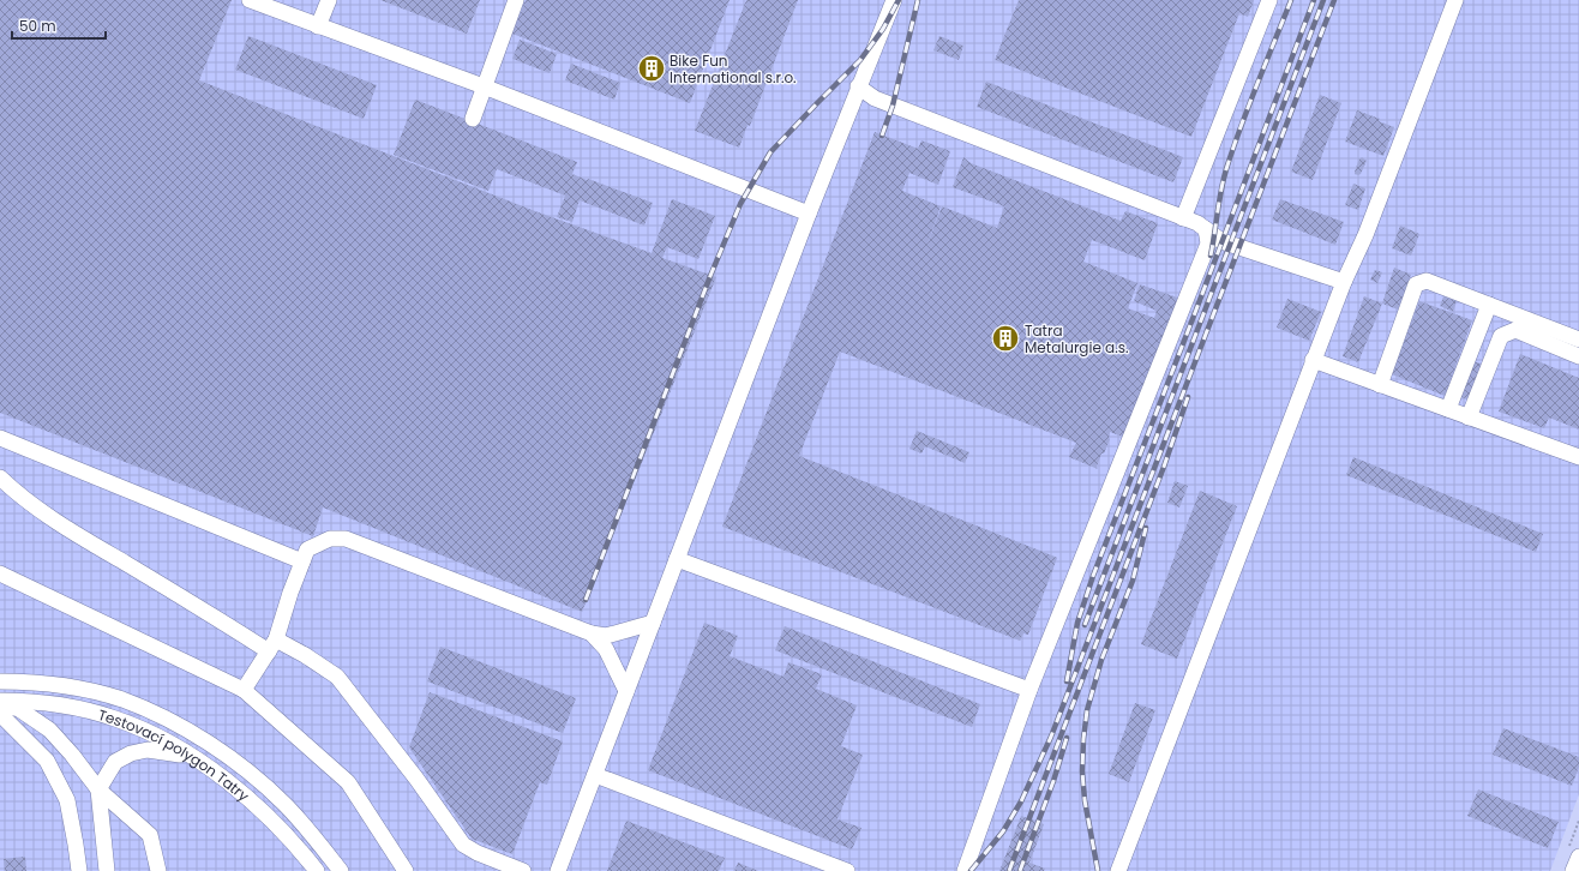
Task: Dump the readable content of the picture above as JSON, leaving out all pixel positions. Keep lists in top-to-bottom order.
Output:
{
  "streets": {
    "street": ["Testovací polygon Tatry"]
  },
  "places": {
    "building": ["Bike Fun International s.r.o.", "Tatra Metalurgie a.s."]
  },
  "scale_bar": "50 m"
}
